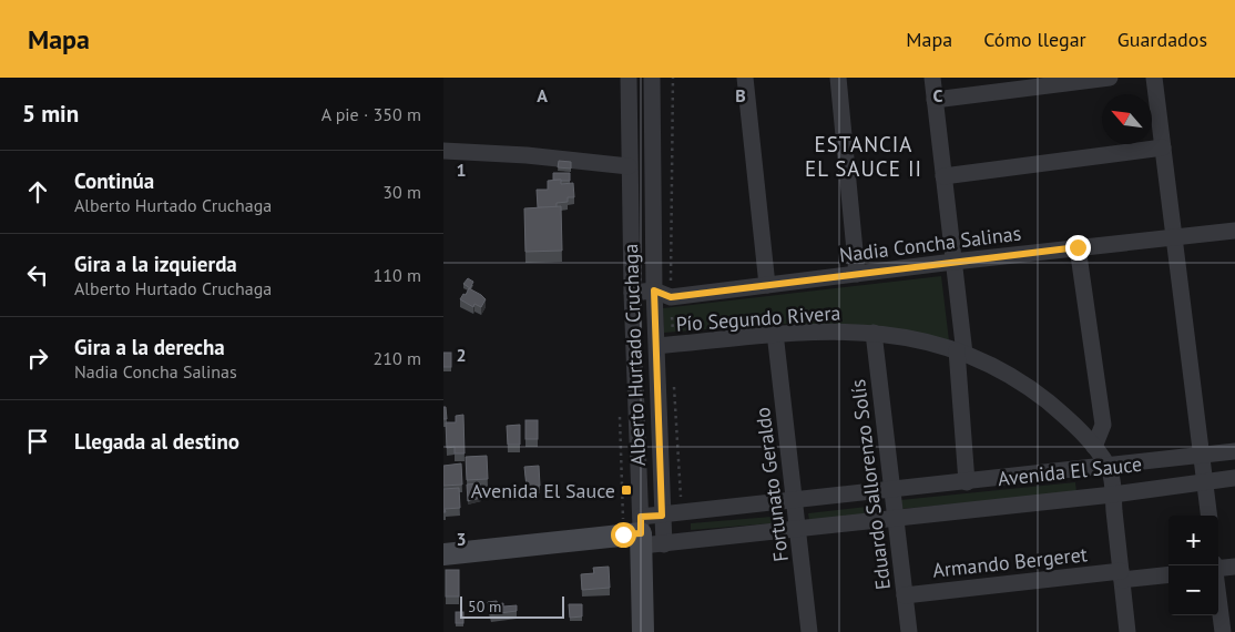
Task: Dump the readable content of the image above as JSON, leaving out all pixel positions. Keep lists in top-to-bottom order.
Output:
{
  "streets": {
    "street": [
      "Nadia Concha Salinas",
      "Pío Segundo Rivera",
      "Alberto Hurtado Cruchaga",
      "Avenida El Sauce",
      "Fortunato Geraldo",
      "Eduardo Sallorenzo Solís",
      "Armando Bergeret"
    ]
  },
  "crossings": [
    ["Nadia Concha Salinas", "Alberto Hurtado Cruchaga"],
    ["Pío Segundo Rivera", "Alberto Hurtado Cruchaga"],
    ["Pío Segundo Rivera", "Avenida El Sauce"],
    ["Pío Segundo Rivera", "Fortunato Geraldo"],
    ["Pío Segundo Rivera", "Eduardo Sallorenzo Solís"],
    ["Pío Segundo Rivera", "Armando Bergeret"],
    ["Alberto Hurtado Cruchaga", "Avenida El Sauce"],
    ["Avenida El Sauce", "Fortunato Geraldo"],
    ["Avenida El Sauce", "Eduardo Sallorenzo Solís"],
    ["Eduardo Sallorenzo Solís", "Armando Bergeret"]
  ],
  "districts": ["ESTANCIA EL SAUCE II"],
  "places": {
    "transit": ["Avenida El Sauce"]
  },
  "scale_bar": "50 m",
  "north": "top left",
  "page": {
    "header": "Mapa",
    "nav": ["Mapa", "Cómo llegar", "Guardados"],
    "heading": ["5 min", "A pie · 350 m"],
    "list": [
      ["Continúa", "Alberto Hurtado Cruchaga", "30 m"],
      ["Gira a la izquierda", "Alberto Hurtado Cruchaga", "110 m"],
      ["Gira a la derecha", "Nadia Concha Salinas", "210 m"],
      "Llegada al destino"
    ],
    "map_buttons": ["+", "−"],
    "scale": "50 m"
  },
  "grid": {
    "columns": ["A", "B", "C"],
    "rows": ["1", "2", "3"]
  }
}
